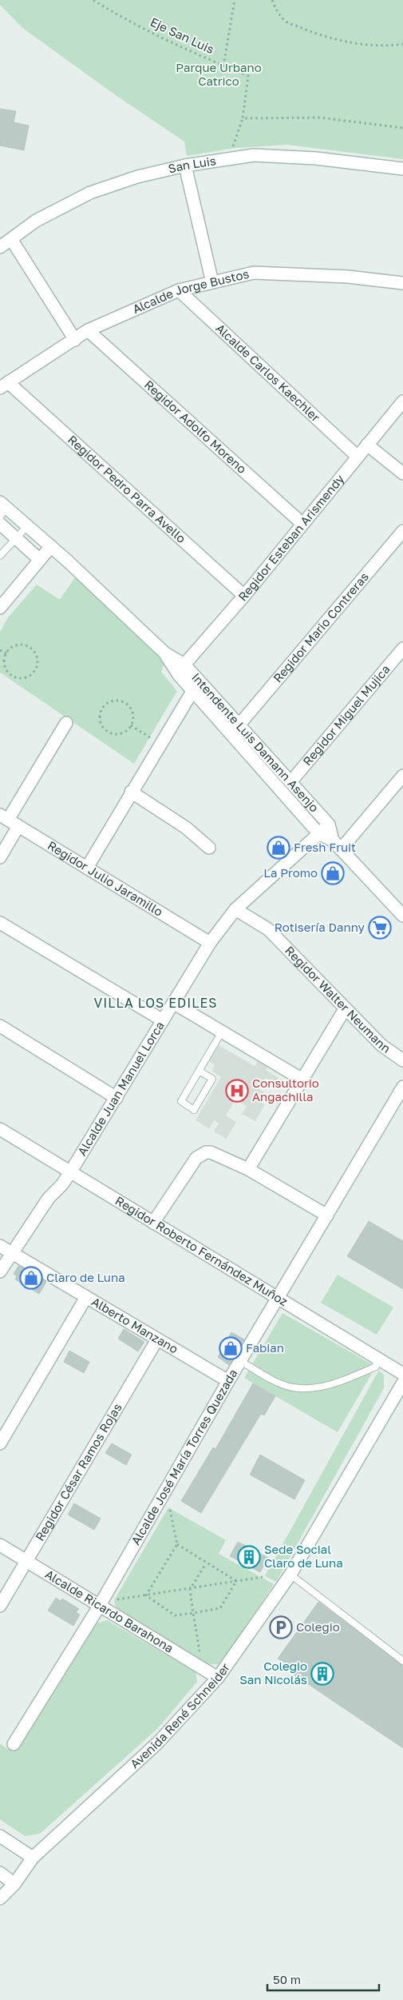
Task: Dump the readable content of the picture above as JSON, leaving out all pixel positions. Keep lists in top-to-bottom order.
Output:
{
  "streets": {
    "street": [
      "San Luis",
      "Alcalde Jorge Bustos",
      "Alcalde Carlos Kaechler",
      "Regidor Adolfo Moreno",
      "Regidor Pedro Parra Avello",
      "Regidor Esteban Arismendy",
      "Regidor Mario Contreras",
      "Regidor Miguel Mujica",
      "Intendente Luis Damann Asenjo",
      "Regidor Julio Jaramillo",
      "Regidor Walter Neumann",
      "Alcalde Juan Manuel Lorca",
      "Regidor Roberto Fernández Muñoz",
      "Alberto Manzano",
      "Alcalde José María Torres Quezada",
      "Regidor César Ramos Rojas",
      "Alcalde Ricardo Barahona",
      "Avenida René Schneider"
    ],
    "path": ["Eje San Luis"]
  },
  "crossings": [
    ["Eje San Luis", "San Luis"],
    ["Alcalde Jorge Bustos", "Alcalde Carlos Kaechler"],
    ["Alcalde Jorge Bustos", "Regidor Adolfo Moreno"],
    ["Alcalde Jorge Bustos", "Regidor Pedro Parra Avello"],
    ["Alcalde Carlos Kaechler", "Regidor Esteban Arismendy"],
    ["Regidor Adolfo Moreno", "Regidor Esteban Arismendy"],
    ["Regidor Pedro Parra Avello", "Regidor Esteban Arismendy"],
    ["Regidor Esteban Arismendy", "Intendente Luis Damann Asenjo"],
    ["Regidor Mario Contreras", "Intendente Luis Damann Asenjo"],
    ["Regidor Miguel Mujica", "Intendente Luis Damann Asenjo"],
    ["Intendente Luis Damann Asenjo", "Alcalde Juan Manuel Lorca"],
    ["Regidor Julio Jaramillo", "Alcalde Juan Manuel Lorca"],
    ["Regidor Walter Neumann", "Alcalde Juan Manuel Lorca"],
    ["Alcalde Juan Manuel Lorca", "Regidor Roberto Fernández Muñoz"],
    ["Alcalde Juan Manuel Lorca", "Alberto Manzano"],
    ["Regidor Roberto Fernández Muñoz", "Alcalde José María Torres Quezada"],
    ["Alberto Manzano", "Alcalde José María Torres Quezada"],
    ["Alberto Manzano", "Regidor César Ramos Rojas"],
    ["Alcalde José María Torres Quezada", "Alcalde Ricardo Barahona"],
    ["Regidor César Ramos Rojas", "Alcalde Ricardo Barahona"],
    ["Alcalde Ricardo Barahona", "Avenida René Schneider"]
  ],
  "districts": ["VILLA LOS EDILES"],
  "parks": ["Parque Urbano Catrico"],
  "places": {
    "shop": [
      "Fresh Fruit",
      "La Promo",
      "Claro de Luna",
      "Fabian"
    ],
    "supermarket": ["Rotisería Danny"],
    "hospital": ["Consultorio Angachilla"],
    "building": ["Sede Social Claro de Luna", "Colegio San Nicolás"],
    "parking": ["Colegio"]
  },
  "scale_bar": "50 m"
}
